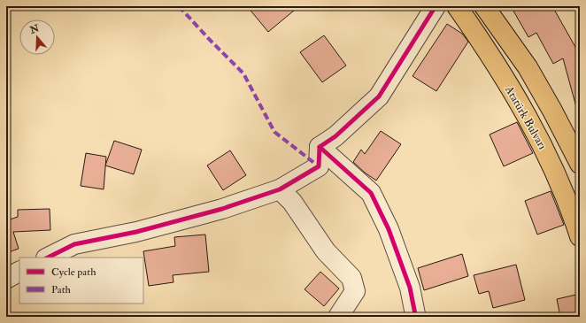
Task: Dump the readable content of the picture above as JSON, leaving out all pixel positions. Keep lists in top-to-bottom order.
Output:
{
  "streets": {
    "highway": ["Atatürk Bulvarı"]
  },
  "legend": ["Cycle path", "Path"],
  "north": "top"
}
